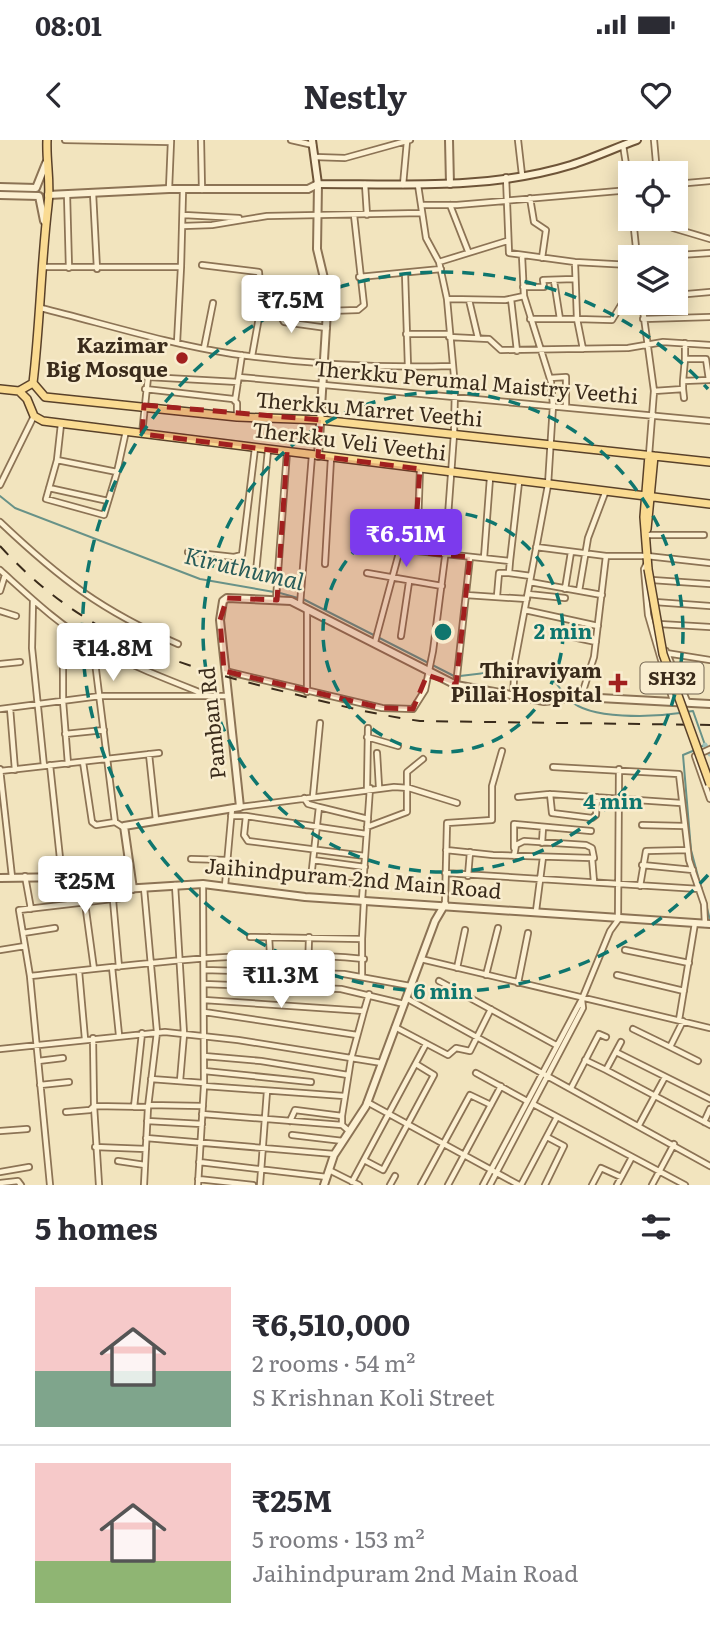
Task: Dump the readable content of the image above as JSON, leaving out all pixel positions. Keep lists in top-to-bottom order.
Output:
{
  "streets": {
    "main road": ["Therkku Marret Veethi", "Therkku Veli Veethi", "SH32"],
    "street": ["Therkku Perumal Maistry Veethi", "Pamban Rd", "Jaihindpuram 2nd Main Road"]
  },
  "crossings": [
    ["Therkku Veli Veethi", "SH32"]
  ],
  "water": ["Kiruthumal"],
  "places": {
    "other": ["Kazimar Big Mosque"],
    "health": ["Thiraviyam Pillai Hospital"]
  },
  "page": {
    "status": "08:01",
    "header": "Nestly",
    "price": [
      "₹7.5M",
      "₹6.51M",
      "₹14.8M",
      "₹25M",
      "₹11.3M"
    ],
    "heading": "5 homes",
    "list": [
      {
        "name": "₹6,510,000",
        "note": "2 rooms · 54 m² · S Krishnan Koli Street"
      },
      {
        "name": "₹25M",
        "note": "5 rooms · 153 m² · Jaihindpuram 2nd Main Road"
      }
    ]
  },
  "rings": ["2 min", "4 min", "6 min"]
}
